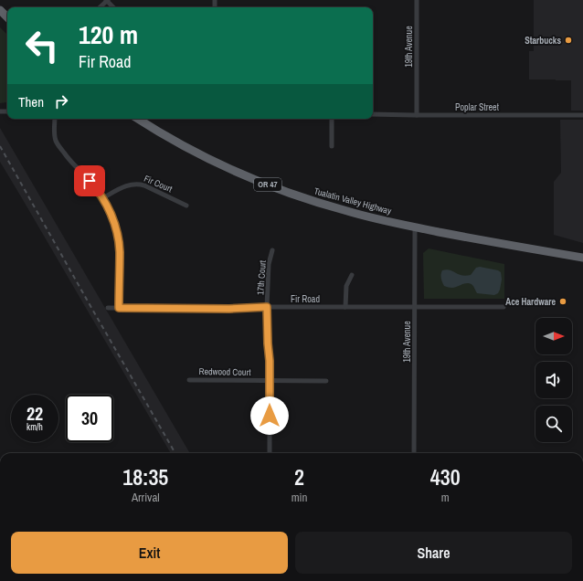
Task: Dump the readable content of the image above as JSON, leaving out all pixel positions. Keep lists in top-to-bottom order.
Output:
{
  "streets": {
    "highway": ["OR 47", "Tualatin Valley Highway"],
    "street": [
      "19th Avenue",
      "Poplar Street",
      "Fir Court",
      "17th Court",
      "Fir Road",
      "Redwood Court"
    ]
  },
  "crossings": [
    ["19th Avenue", "Poplar Street"],
    ["19th Avenue", "Tualatin Valley Highway"],
    ["19th Avenue", "Fir Road"],
    ["17th Court", "Fir Road"],
    ["17th Court", "Redwood Court"]
  ],
  "places": ["Starbucks", "Ace Hardware"],
  "north": "right",
  "page": {
    "turn": ["120 m", "Fir Road"],
    "then": "Then",
    "speed": "22 km/h",
    "limit": "30",
    "eta": [
      "18:35",
      "Arrival",
      "2",
      "min",
      "430",
      "m"
    ],
    "buttons": ["Exit", "Share"]
  }
}
